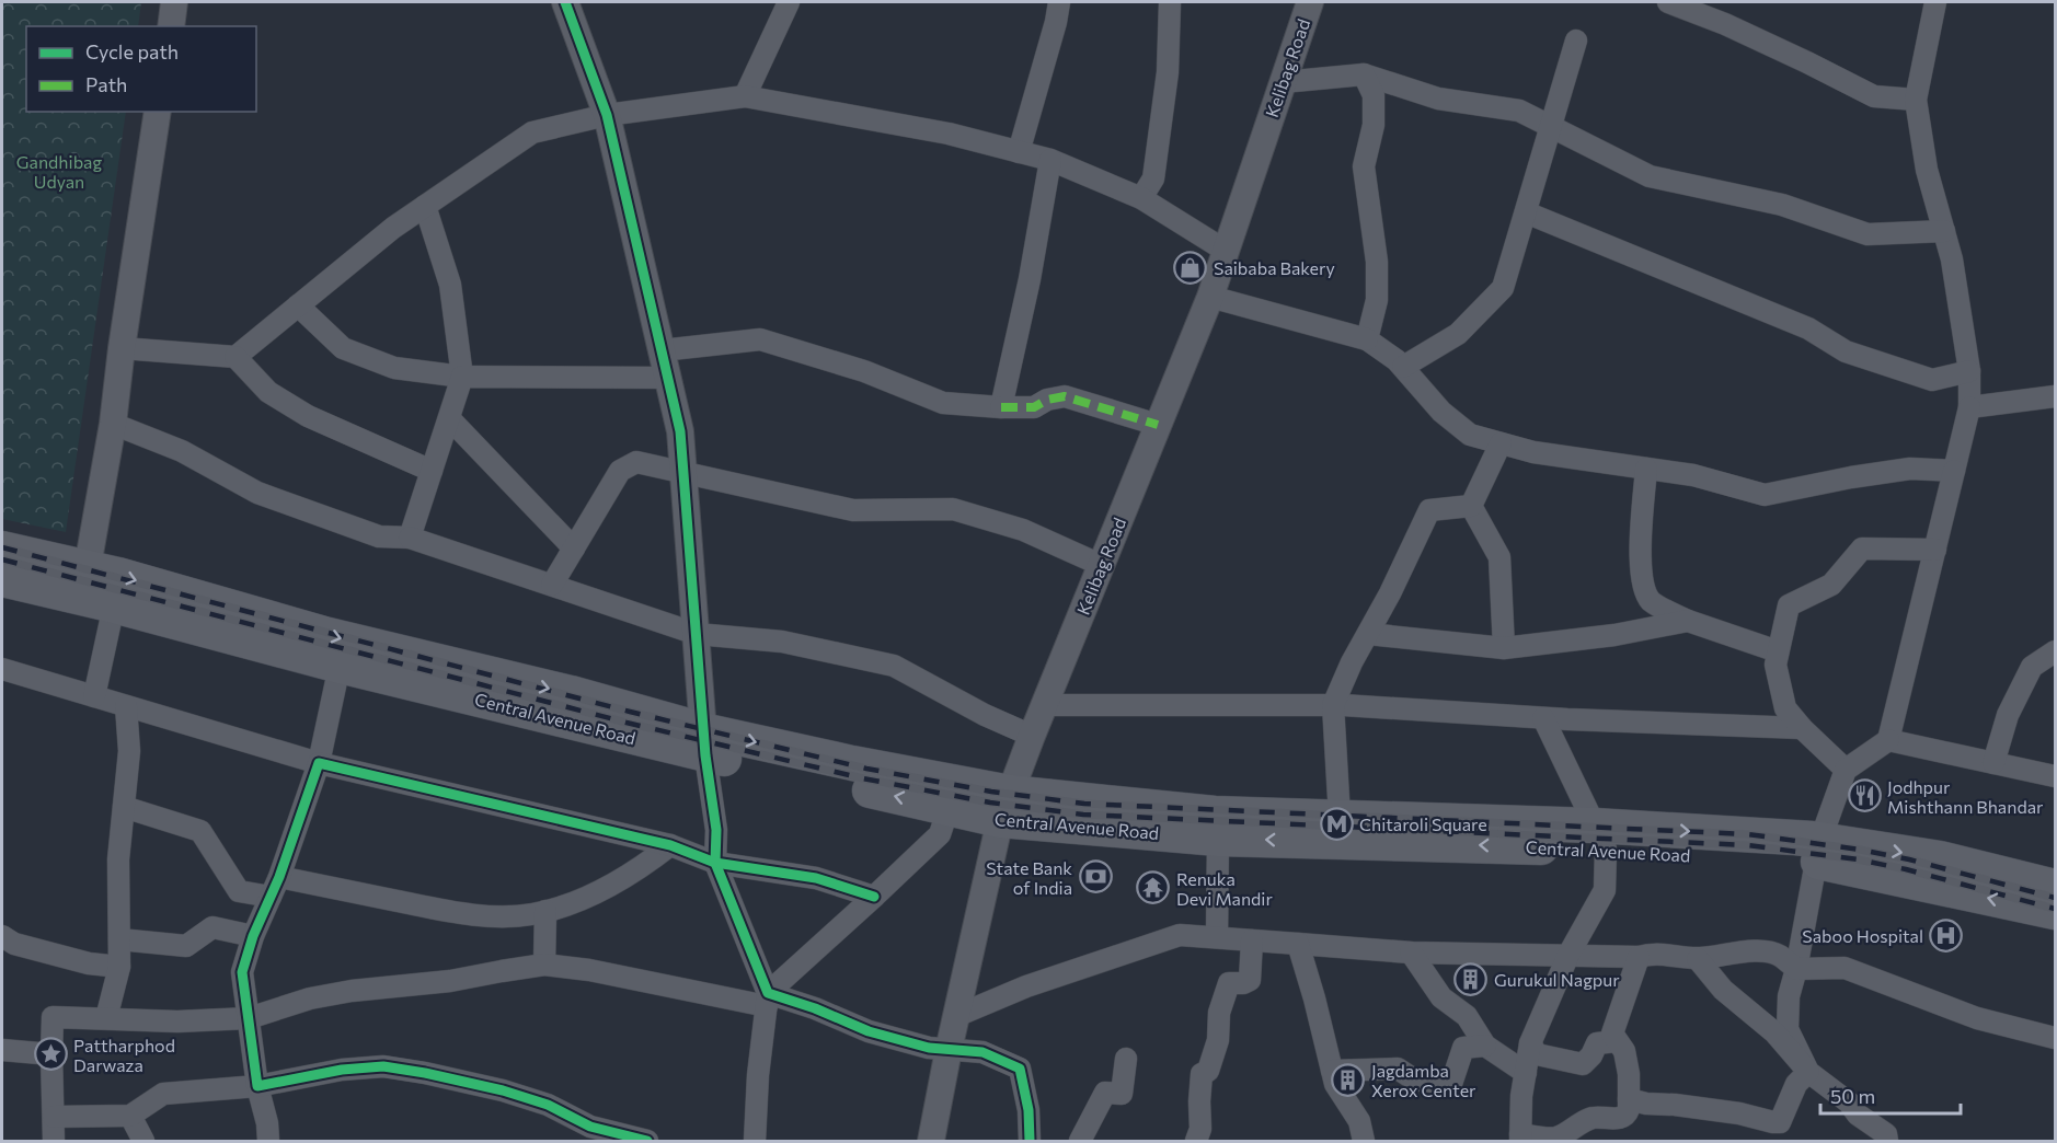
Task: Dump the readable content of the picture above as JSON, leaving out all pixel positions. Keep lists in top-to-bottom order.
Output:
{
  "streets": {
    "main road": ["Central Avenue Road"],
    "street": ["Kelibag Road"]
  },
  "crossings": [
    ["Kelibag Road", "Central Avenue Road"]
  ],
  "parks": ["Gandhibag Udyan"],
  "places": {
    "shop": ["Saibaba Bakery"],
    "restaurant": ["Jodhpur Mishthann Bhandar"],
    "metro station": ["Chitaroli Square"],
    "bank": ["State Bank of India"],
    "temple": ["Renuka Devi Mandir"],
    "hospital": ["Saboo Hospital"],
    "building": ["Gurukul Nagpur", "Jagdamba Xerox Center"],
    "place": ["Pattharphod Darwaza"]
  },
  "legend": ["Cycle path", "Path"],
  "scale_bar": "50 m"
}
